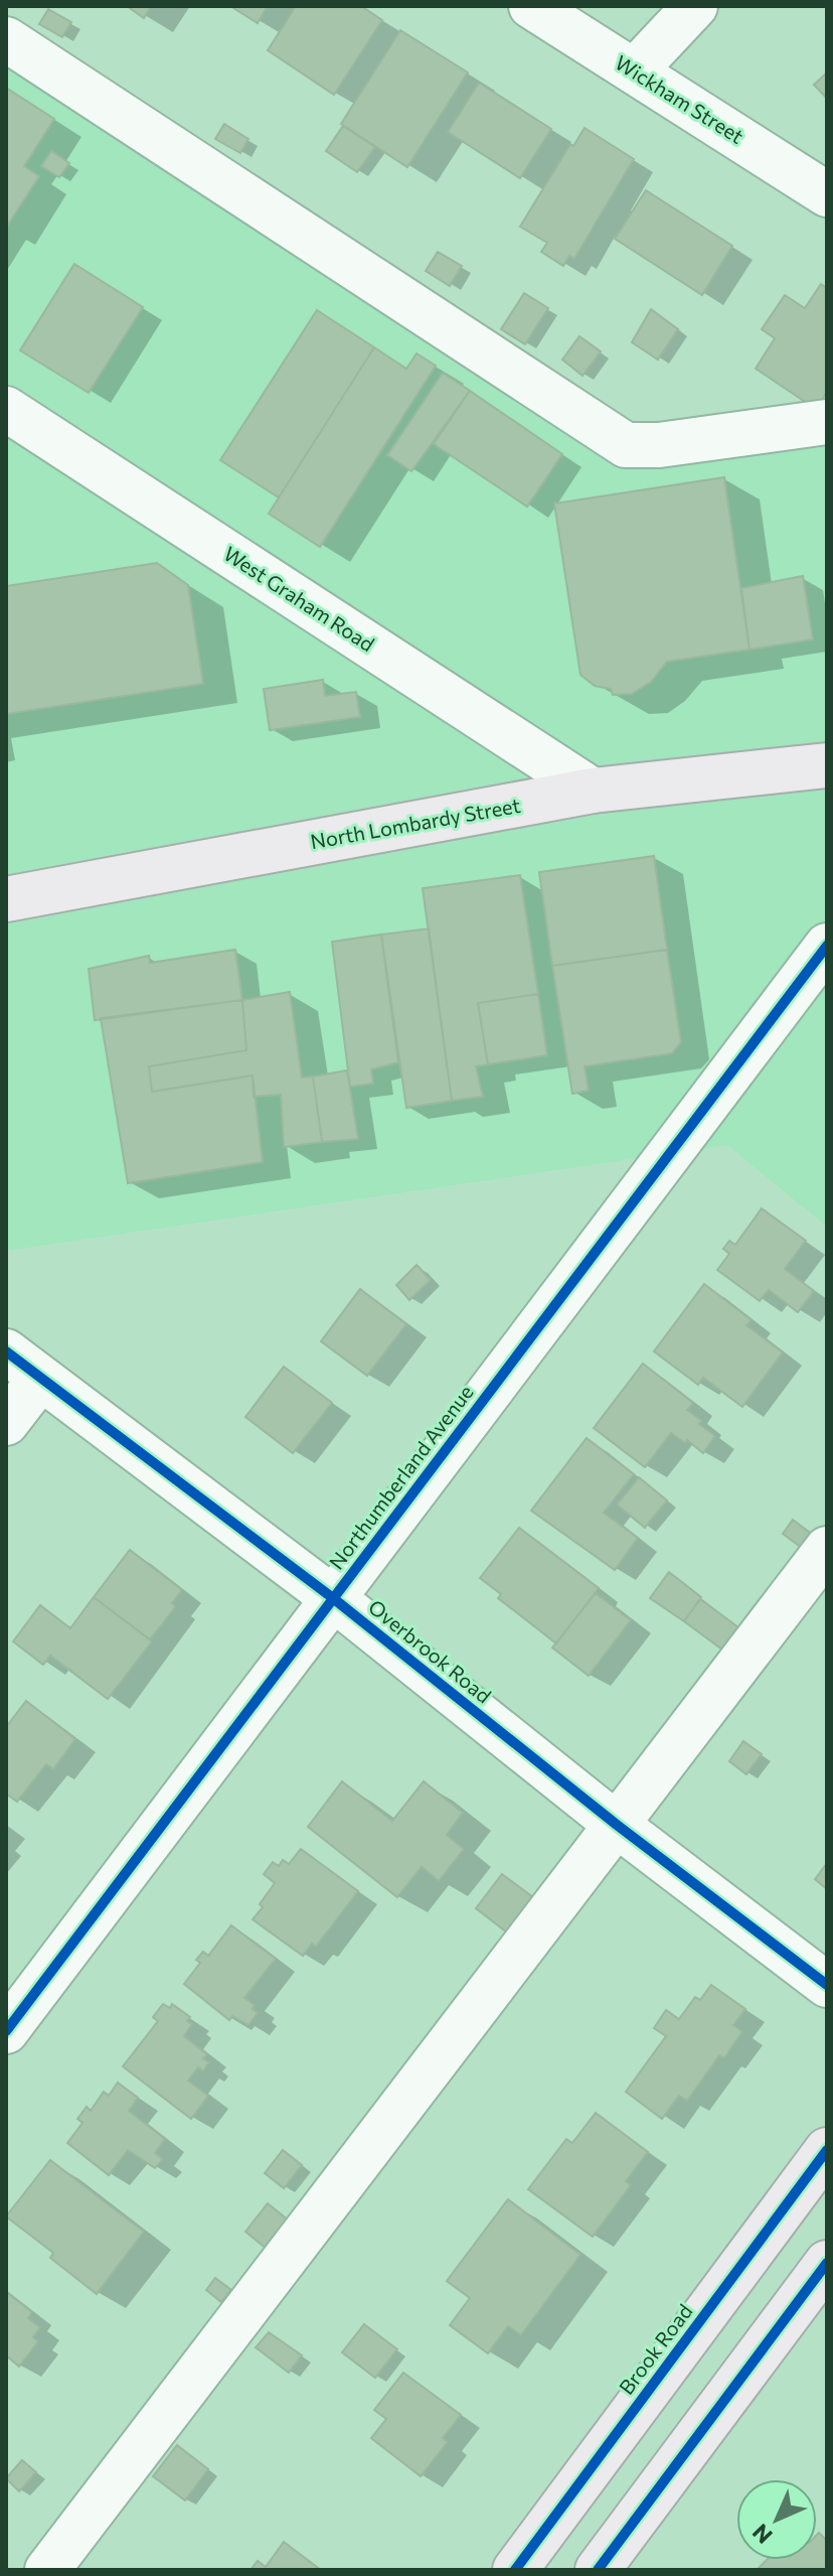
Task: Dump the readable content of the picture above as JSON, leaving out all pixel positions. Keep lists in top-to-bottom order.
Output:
{
  "streets": {
    "main road": ["North Lombardy Street", "Brook Road"],
    "street": [
      "Wickham Street",
      "West Graham Road",
      "Northumberland Avenue",
      "Overbrook Road"
    ]
  },
  "crossings": [
    ["West Graham Road", "North Lombardy Street"],
    ["Northumberland Avenue", "Overbrook Road"]
  ],
  "north": "bottom left"
}
